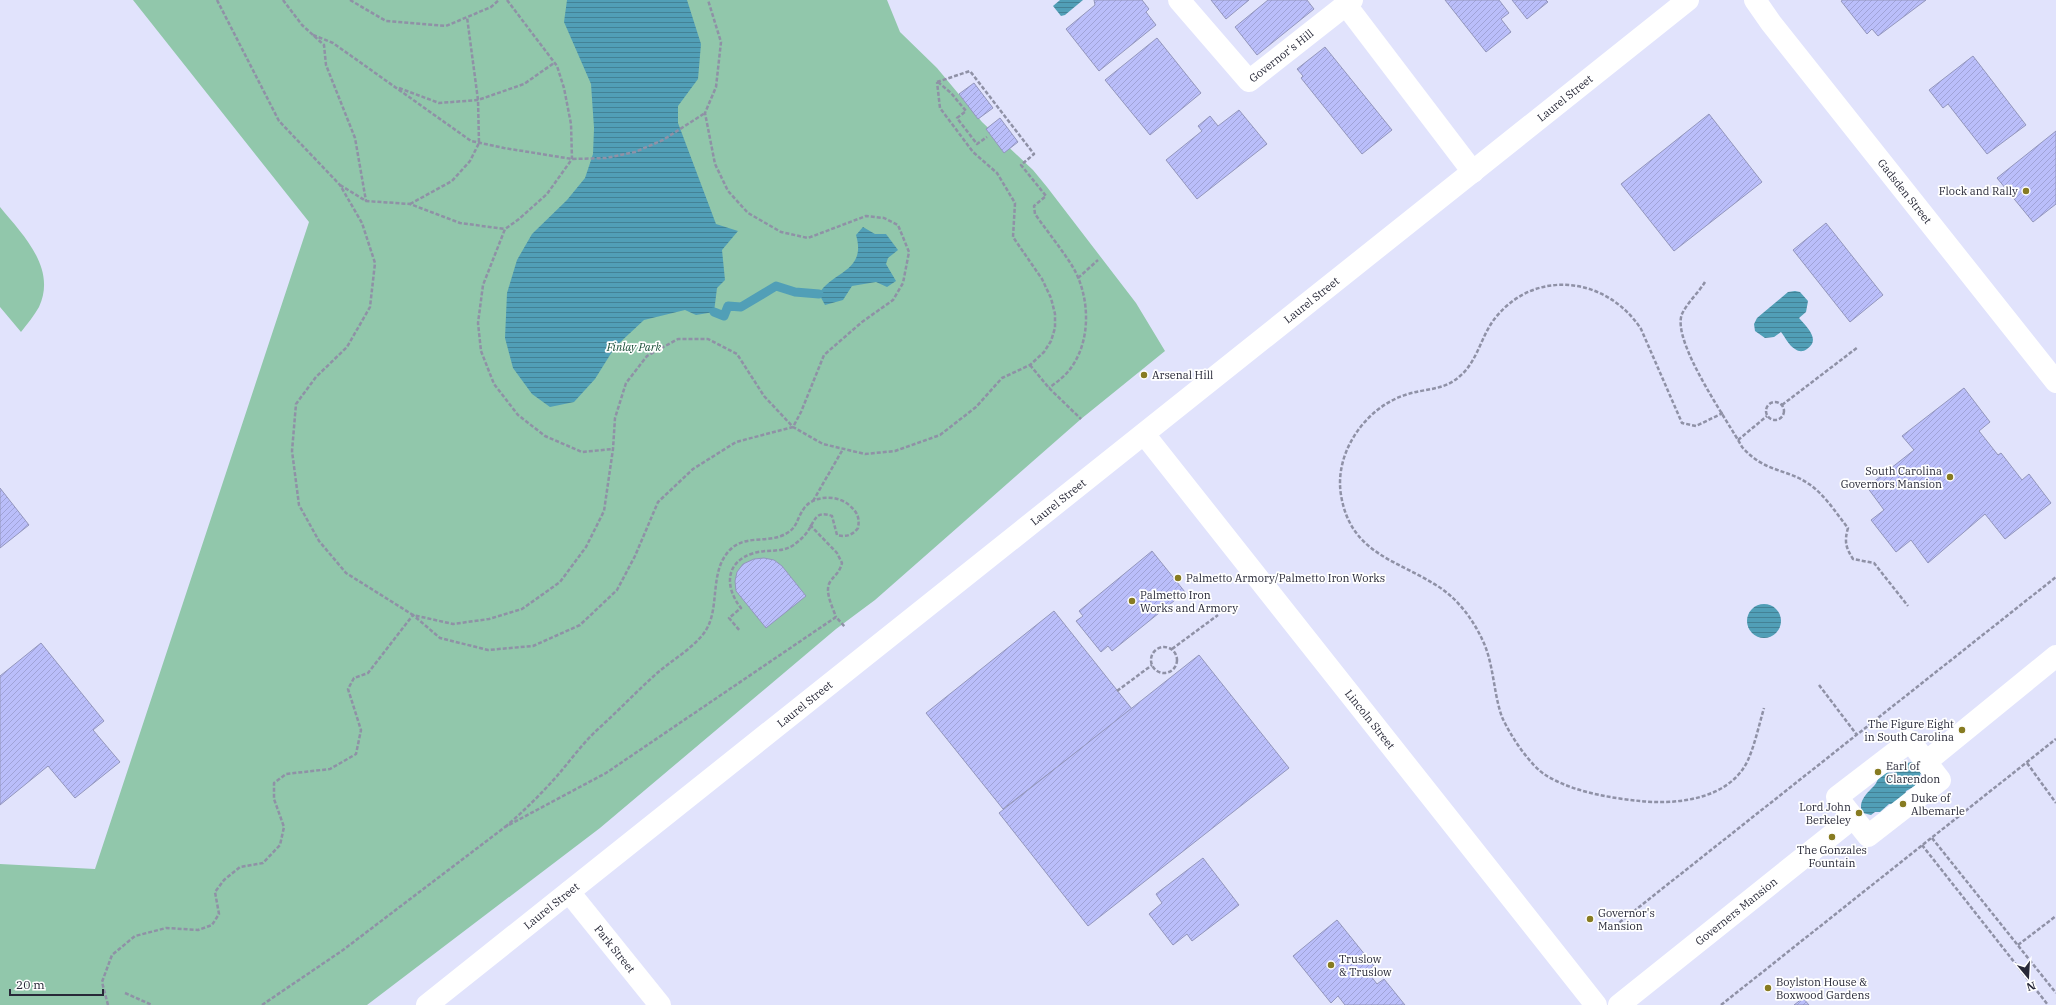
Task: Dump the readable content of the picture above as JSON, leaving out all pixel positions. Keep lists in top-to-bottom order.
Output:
{
  "streets": {
    "street": [
      "Governor's Hill",
      "Laurel Street",
      "Gadsden Street",
      "Lincoln Street",
      "Governers Mansion",
      "Park Street"
    ]
  },
  "crossings": [
    ["Governor's Hill", "Laurel Street"],
    ["Laurel Street", "Lincoln Street"],
    ["Laurel Street", "Park Street"]
  ],
  "parks": ["Finlay Park"],
  "places": [
    "Flock and Rally",
    "Arsenal Hill",
    "South Carolina Governors Mansion",
    "Palmetto Armory/Palmetto Iron Works",
    "Palmetto Iron Works and Armory",
    "The Figure Eight in South Carolina",
    "Earl of Clarendon",
    "Duke of Albemarle",
    "Lord John Berkeley",
    "The Gonzales Fountain",
    "Governor's Mansion",
    "Truslow & Truslow",
    "Boylston House & Boxwood Gardens"
  ],
  "scale_bar": "20 m",
  "north": "bottom"
}
